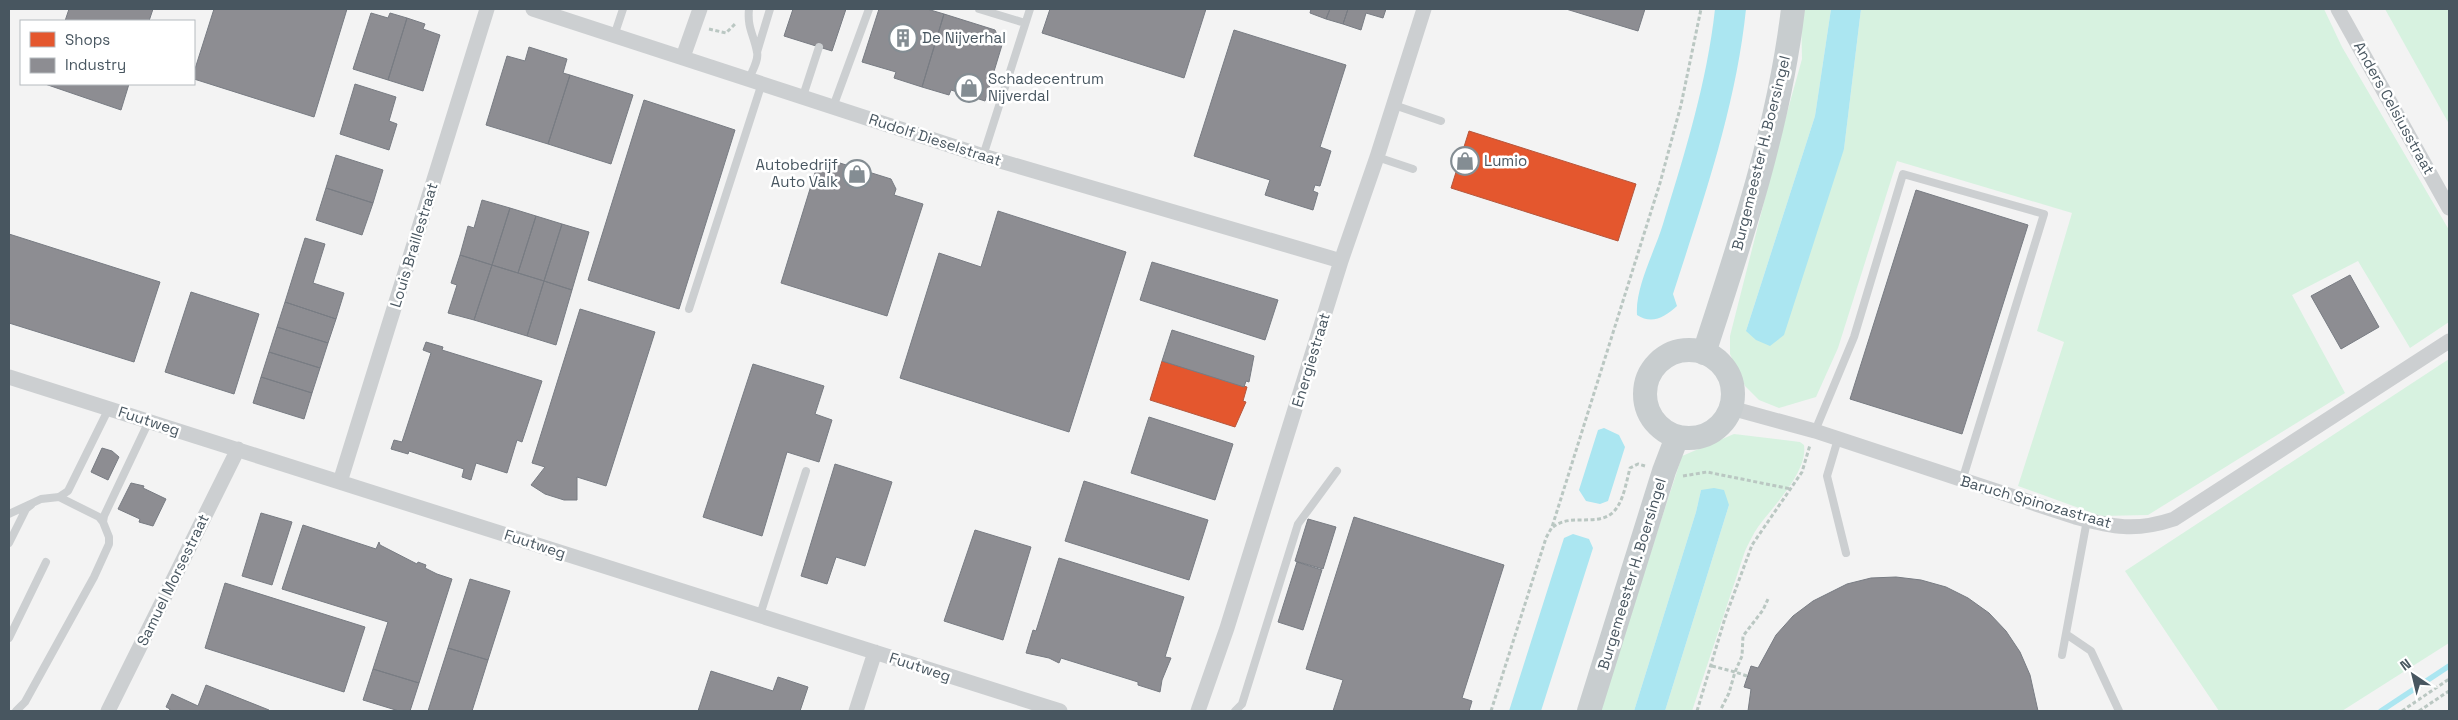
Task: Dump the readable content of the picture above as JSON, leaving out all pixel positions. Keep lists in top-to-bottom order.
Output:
{
  "streets": {
    "main road": ["Burgemeester H. Boersingel"],
    "street": [
      "Anders Celsiusstraat",
      "Rudolf Dieselstraat",
      "Louis Braillestraat",
      "Energiestraat",
      "Fuutweg",
      "Baruch Spinozastraat",
      "Samuel Morsestraat"
    ]
  },
  "crossings": [
    ["Rudolf Dieselstraat", "Energiestraat"],
    ["Burgemeester H. Boersingel", "Baruch Spinozastraat"],
    ["Louis Braillestraat", "Fuutweg"],
    ["Fuutweg", "Samuel Morsestraat"]
  ],
  "places": {
    "building": ["De Nijverhal"],
    "shop": ["Schadecentrum Nijverdal", "Lumio", "Autobedrijf Auto Valk"]
  },
  "legend": ["Shops", "Industry"],
  "north": "top left"
}
